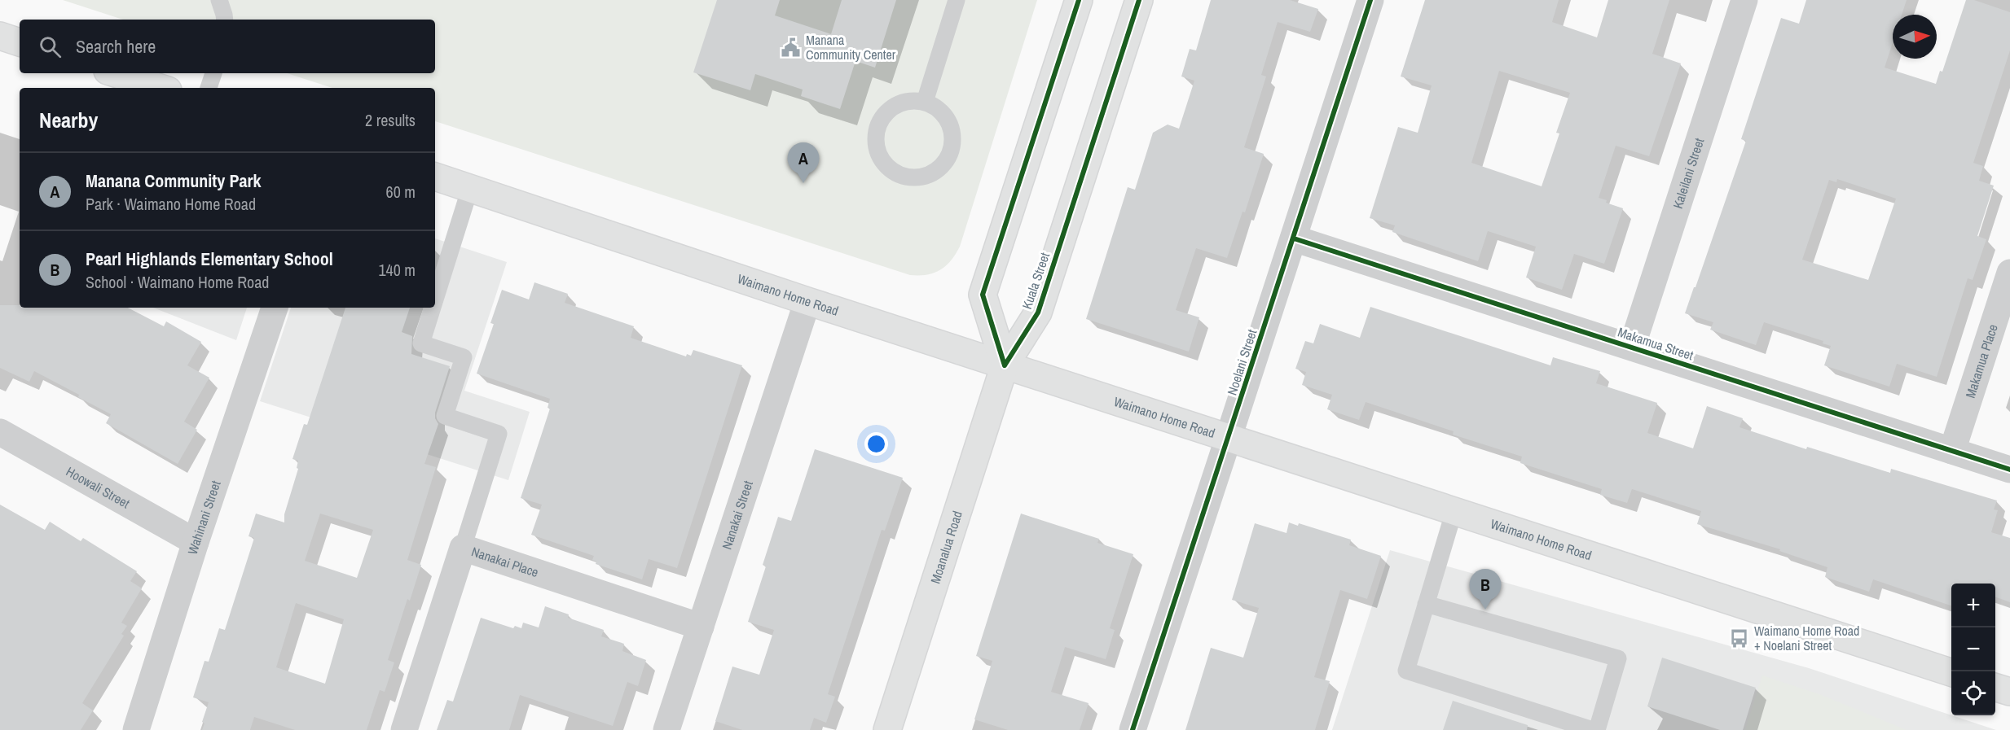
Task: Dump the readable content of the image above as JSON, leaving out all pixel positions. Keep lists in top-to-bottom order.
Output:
{
  "streets": {
    "main road": ["Kuala Street", "Waimano Home Road", "Moanalua Road"],
    "street": [
      "Kaleilani Street",
      "Makamua Street",
      "Noelani Street",
      "Makamua Place",
      "Hoowali Street",
      "Nanakai Street",
      "Wahinani Street",
      "Nanakai Place"
    ]
  },
  "crossings": [
    ["Kaleilani Street", "Makamua Street"],
    ["Kuala Street", "Waimano Home Road"],
    ["Kuala Street", "Moanalua Road"],
    ["Waimano Home Road", "Noelani Street"],
    ["Waimano Home Road", "Nanakai Street"],
    ["Waimano Home Road", "Moanalua Road"],
    ["Makamua Street", "Noelani Street"],
    ["Makamua Street", "Makamua Place"],
    ["Hoowali Street", "Wahinani Street"],
    ["Nanakai Street", "Nanakai Place"]
  ],
  "places": {
    "public building": ["Manana Community Center"],
    "bus stop": ["Waimano Home Road + Noelani Street"]
  },
  "north": "right",
  "page": {
    "search": "Search here",
    "heading": ["Nearby", "2 results"],
    "pins": ["A", "B"],
    "list": [
      {
        "mark": "A",
        "name": "Manana Community Park",
        "note": "Park · Waimano Home Road",
        "value": "60 m"
      },
      {
        "mark": "B",
        "name": "Pearl Highlands Elementary School",
        "note": "School · Waimano Home Road",
        "value": "140 m"
      }
    ],
    "map_buttons": ["+", "−"]
  }
}
